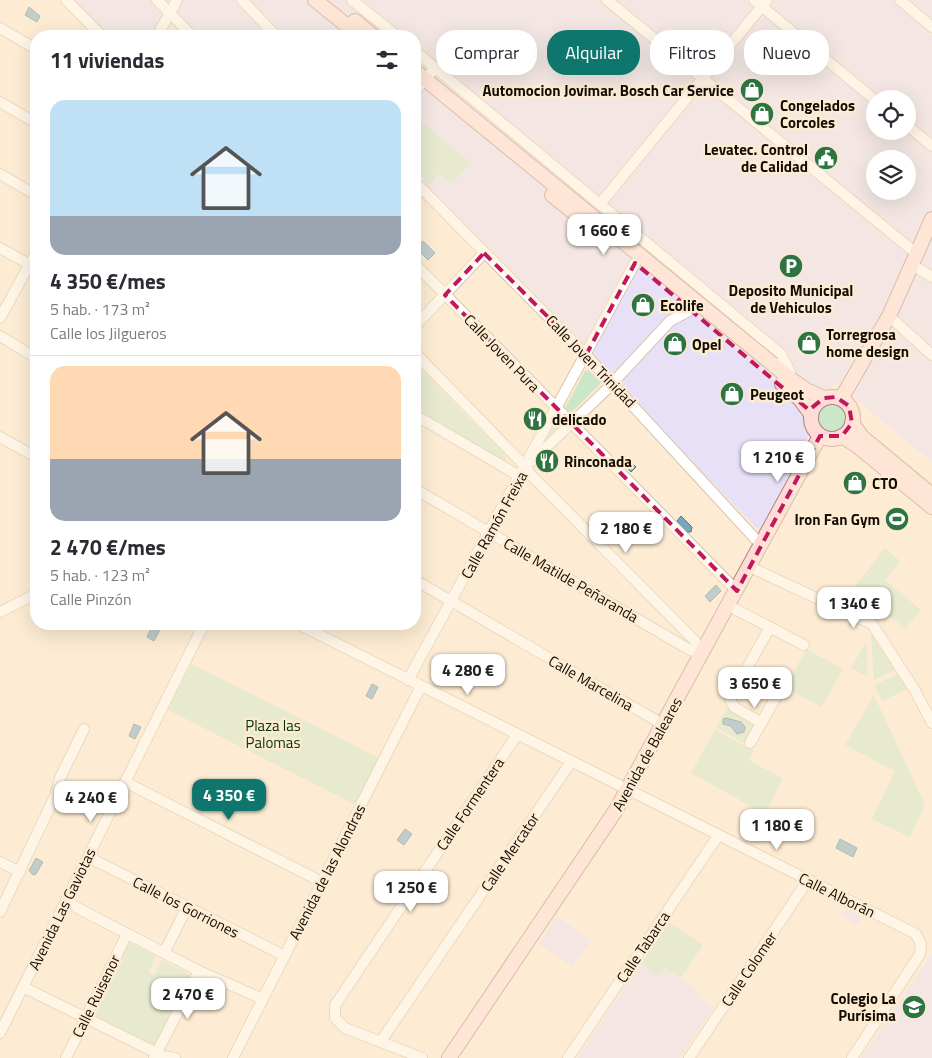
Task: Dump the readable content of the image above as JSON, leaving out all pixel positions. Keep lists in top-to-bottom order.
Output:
{
  "streets": {
    "main road": ["Avenida de Baleares"],
    "street": [
      "Calle Joven Pura",
      "Calle Joven Trinidad",
      "Calle Ramón Freixa",
      "Calle Matilde Peñaranda",
      "Calle Marcelina",
      "Calle Formentera",
      "Calle Mercator",
      "Avenida de las Alondras",
      "Calle Alborán",
      "Calle los Gorriones",
      "Avenida Las Gaviotas",
      "Calle Tabarca",
      "Calle Colomer",
      "Calle Ruisenor"
    ]
  },
  "crossings": [
    ["Calle Joven Pura", "Calle Ramón Freixa"],
    ["Calle Joven Pura", "Avenida de Baleares"],
    ["Calle Joven Trinidad", "Calle Ramón Freixa"],
    ["Calle Joven Trinidad", "Avenida de Baleares"],
    ["Calle Ramón Freixa", "Calle Matilde Peñaranda"],
    ["Calle Ramón Freixa", "Calle Marcelina"],
    ["Calle Ramón Freixa", "Calle Alborán"],
    ["Calle Matilde Peñaranda", "Avenida de Baleares"],
    ["Calle Marcelina", "Avenida de Baleares"],
    ["Avenida de Baleares", "Calle Alborán"],
    ["Calle Formentera", "Calle Mercator"],
    ["Calle Formentera", "Calle Alborán"],
    ["Calle Mercator", "Calle Alborán"],
    ["Avenida de las Alondras", "Calle Alborán"],
    ["Avenida de las Alondras", "Calle los Gorriones"],
    ["Calle Alborán", "Calle Tabarca"],
    ["Calle Alborán", "Calle Colomer"],
    ["Calle los Gorriones", "Avenida Las Gaviotas"]
  ],
  "parks": ["Plaza las Palomas"],
  "places": {
    "shop": [
      "Automocion Jovimar. Bosch Car Service",
      "Congelados Corcoles",
      "Ecolife",
      "Torregrosa home design",
      "Opel",
      "Peugeot",
      "CTO"
    ],
    "public building": ["Levatec. Control de Calidad"],
    "parking": ["Deposito Municipal de Vehiculos"],
    "restaurant": ["delicado", "Rinconada"],
    "sports": ["Iron Fan Gym"],
    "school or university": ["Colegio La Purísima"]
  },
  "page": {
    "chip": [
      "Comprar",
      "Alquilar",
      "Filtros",
      "Nuevo"
    ],
    "heading": "11 viviendas",
    "list": [
      {
        "name": "4 350 €/mes",
        "note": "5 hab. · 173 m² · Calle los Jilgueros"
      },
      {
        "name": "2 470 €/mes",
        "note": "5 hab. · 123 m² · Calle Pinzón"
      }
    ],
    "price": [
      "1 660 €",
      "1 210 €",
      "2 180 €",
      "1 340 €",
      "4 280 €",
      "3 650 €",
      "4 350 €",
      "4 240 €",
      "1 180 €",
      "1 250 €",
      "2 470 €"
    ]
  }
}
